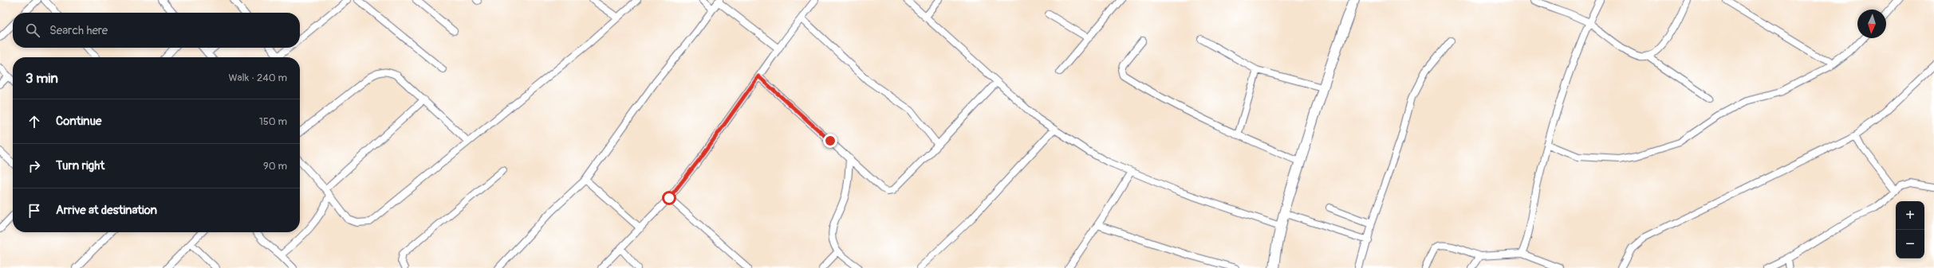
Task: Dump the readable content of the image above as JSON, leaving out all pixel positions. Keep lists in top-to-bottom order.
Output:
{
  "north": "bottom",
  "page": {
    "search": "Search here",
    "heading": ["3 min", "Walk · 240 m"],
    "list": [
      ["Continue", "150 m"],
      ["Turn right", "90 m"],
      "Arrive at destination"
    ],
    "map_buttons": ["+", "−"]
  }
}
